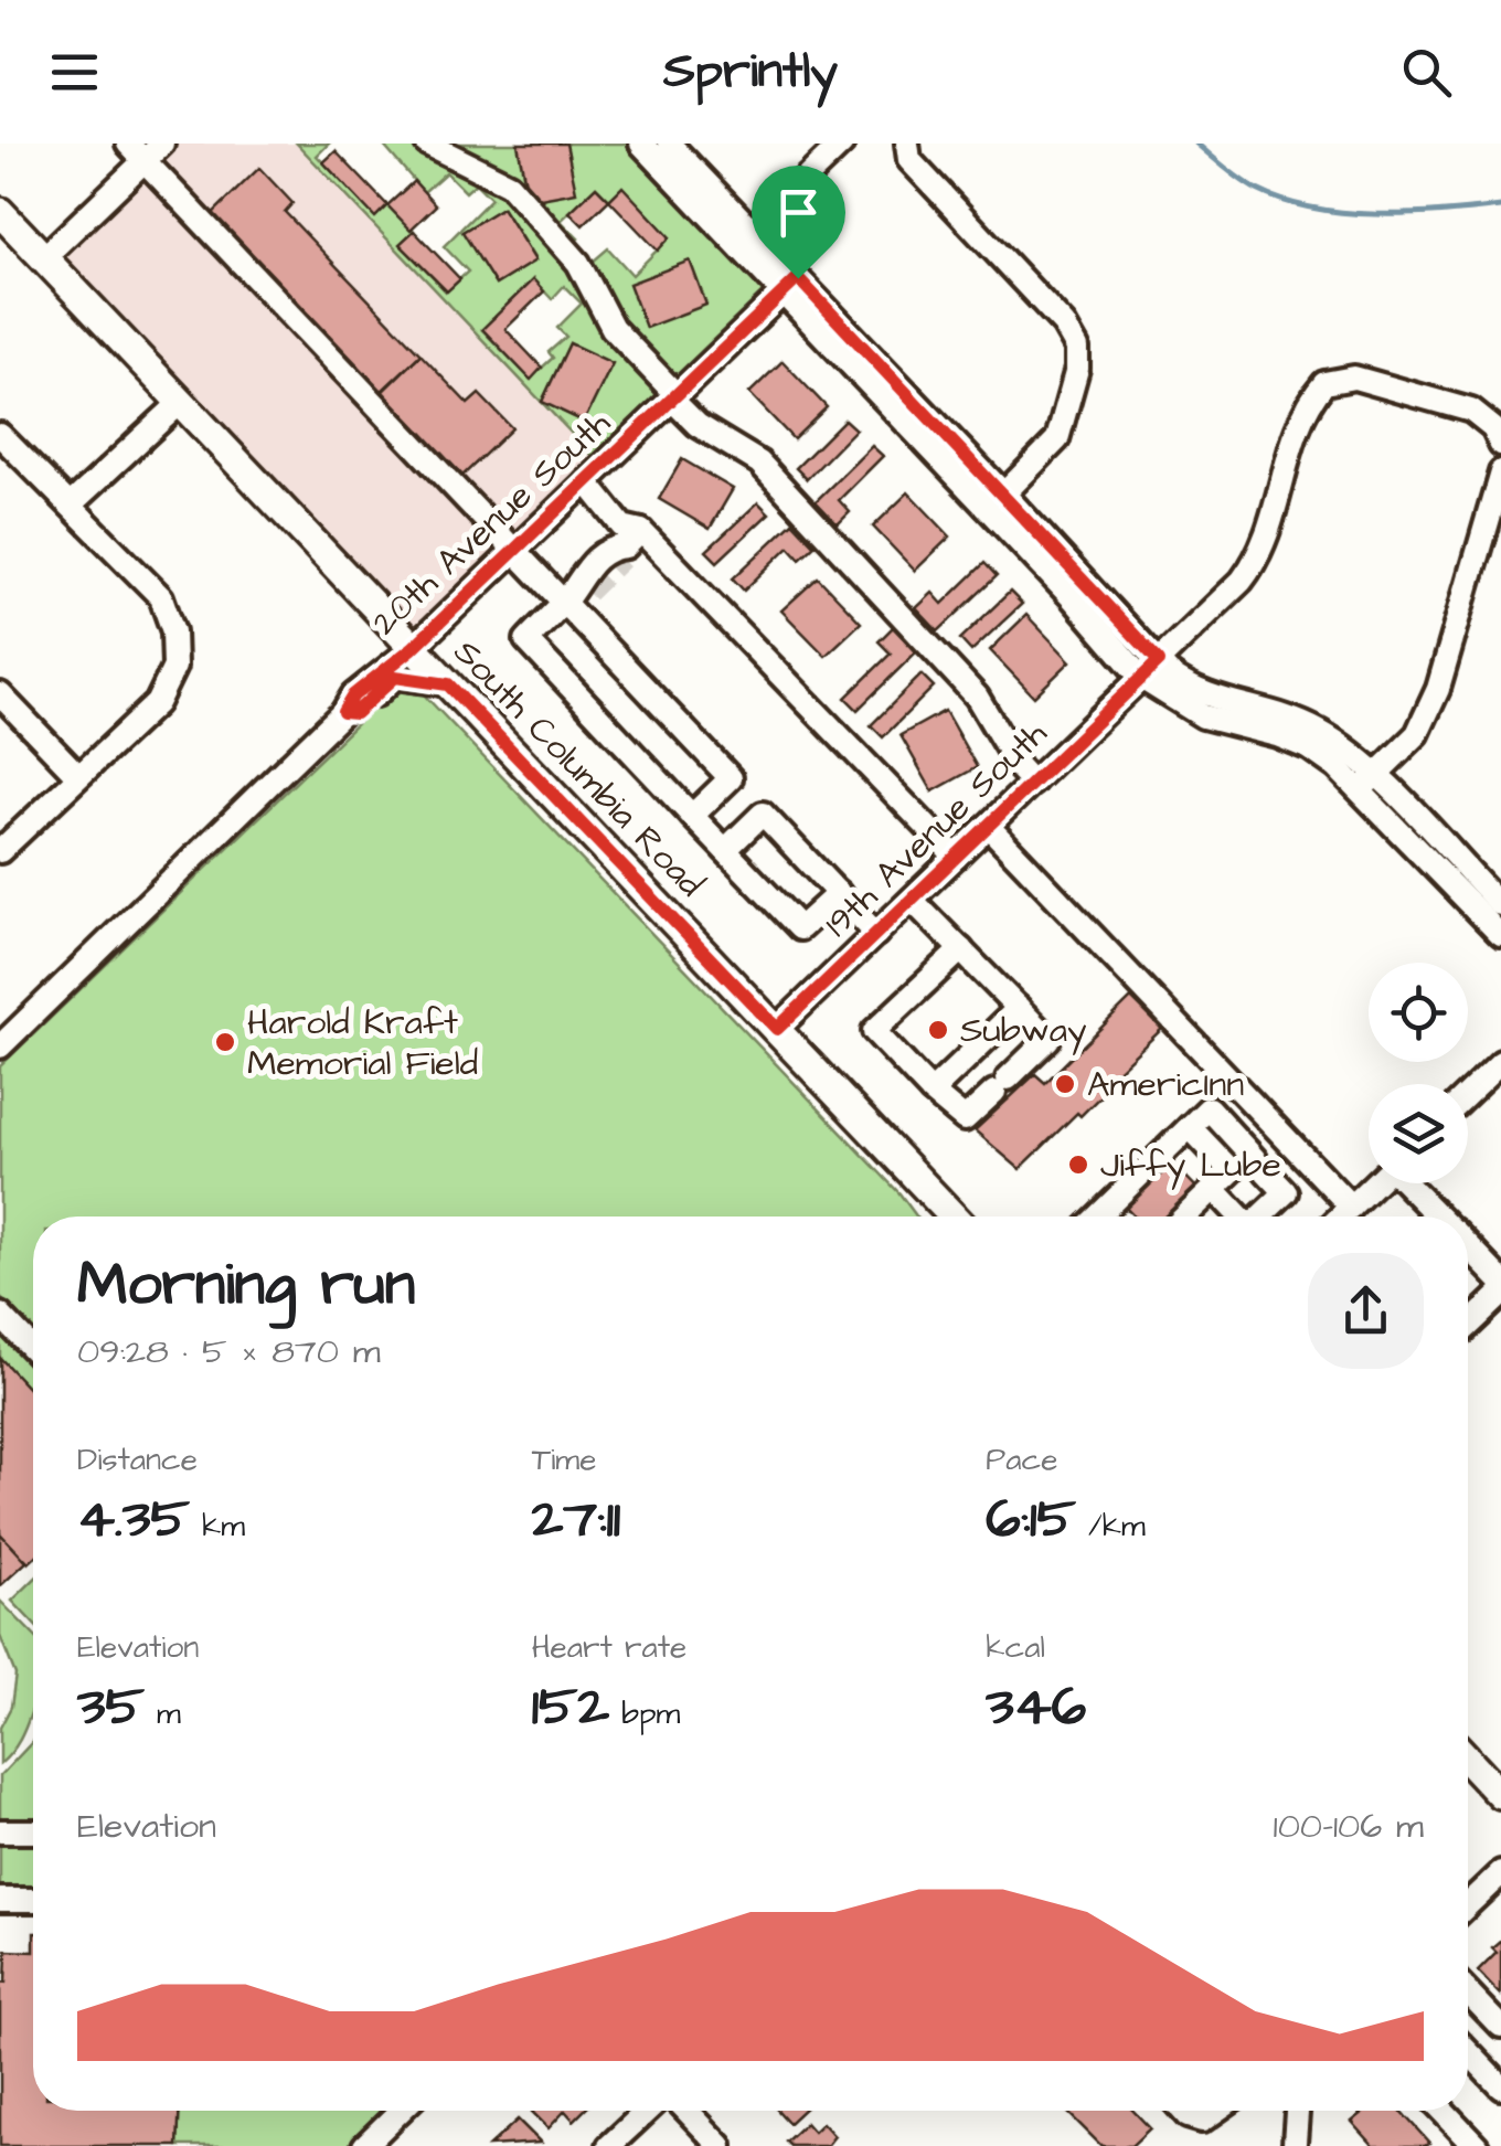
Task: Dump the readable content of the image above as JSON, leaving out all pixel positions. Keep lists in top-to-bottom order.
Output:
{
  "streets": {
    "main road": ["South Columbia Road"],
    "street": ["20th Avenue South", "19th Avenue South"]
  },
  "crossings": [
    ["20th Avenue South", "South Columbia Road"],
    ["South Columbia Road", "19th Avenue South"]
  ],
  "places": [
    "Subway",
    "Harold Kraft Memorial Field",
    "AmericInn",
    "Jiffy Lube"
  ],
  "page": {
    "header": "Sprintly",
    "heading": ["Morning run", "09:28 · 5 × 870 m"],
    "stats": [
      ["Distance", "4.35 km"],
      ["Time", "27:11"],
      ["Pace", "6:15 /km"],
      ["Elevation", "35 m"],
      ["Heart rate", "152 bpm"],
      ["kcal", "346"]
    ],
    "chart": ["Elevation", "100–106 m"]
  }
}
